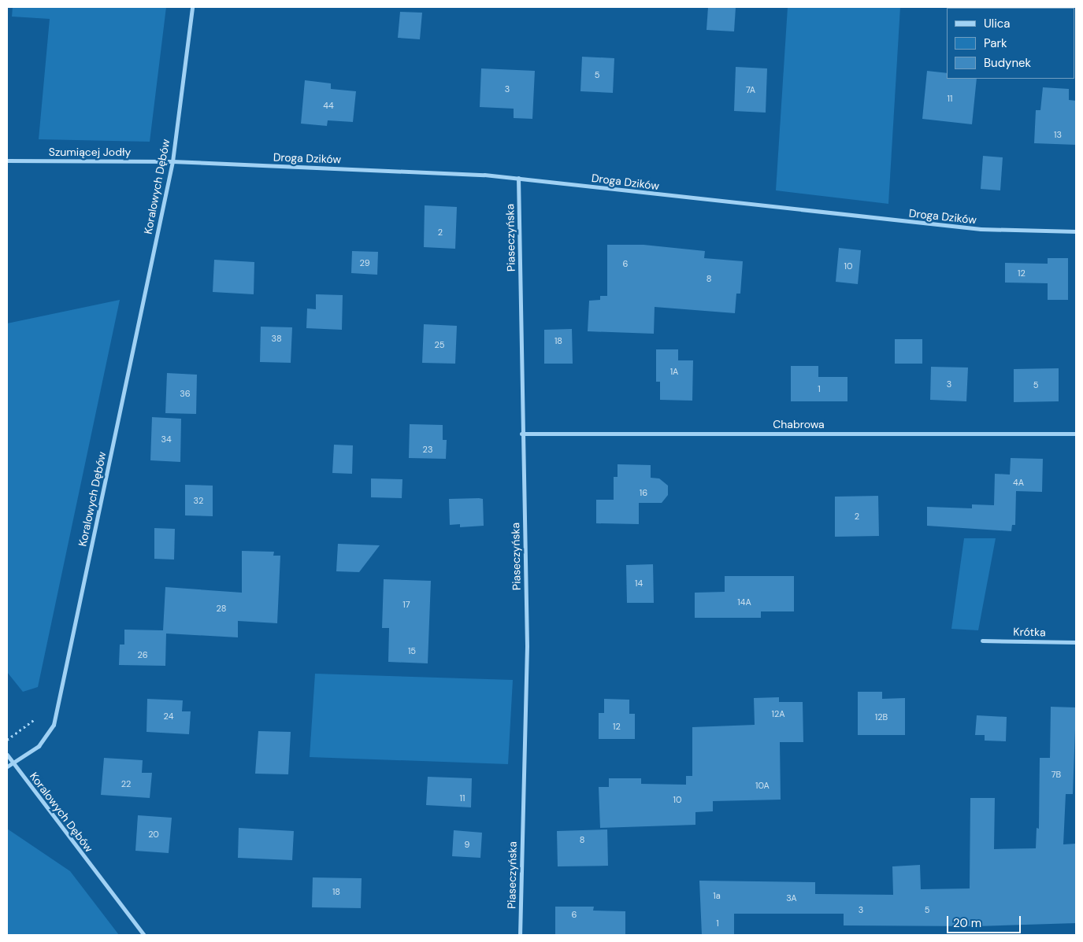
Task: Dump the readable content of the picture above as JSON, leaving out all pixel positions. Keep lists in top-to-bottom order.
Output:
{
  "streets": {
    "street": [
      "Szumiącej Jodły",
      "Droga Dzików",
      "Koralowych Dębów",
      "Piaseczyńska",
      "Chabrowa",
      "Krótka"
    ]
  },
  "crossings": [
    ["Szumiącej Jodły", "Droga Dzików"],
    ["Szumiącej Jodły", "Koralowych Dębów"],
    ["Droga Dzików", "Koralowych Dębów"],
    ["Droga Dzików", "Piaseczyńska"],
    ["Piaseczyńska", "Chabrowa"]
  ],
  "house_numbers": [
    "5",
    "3",
    "7A",
    "11",
    "44",
    "13",
    "2",
    "29",
    "6",
    "10",
    "12",
    "8",
    "38",
    "18",
    "25",
    "1A",
    "3",
    "5",
    "1",
    "36",
    "34",
    "23",
    "4A",
    "16",
    "32",
    "2",
    "14",
    "14A",
    "17",
    "28",
    "15",
    "26",
    "12A",
    "24",
    "12B",
    "12",
    "7B",
    "22",
    "10A",
    "11",
    "10",
    "20",
    "8",
    "9",
    "18",
    "1a",
    "3A",
    "3",
    "5",
    "6",
    "1"
  ],
  "legend": ["Ulica", "Park", "Budynek"],
  "scale_bar": "20 m"
}
